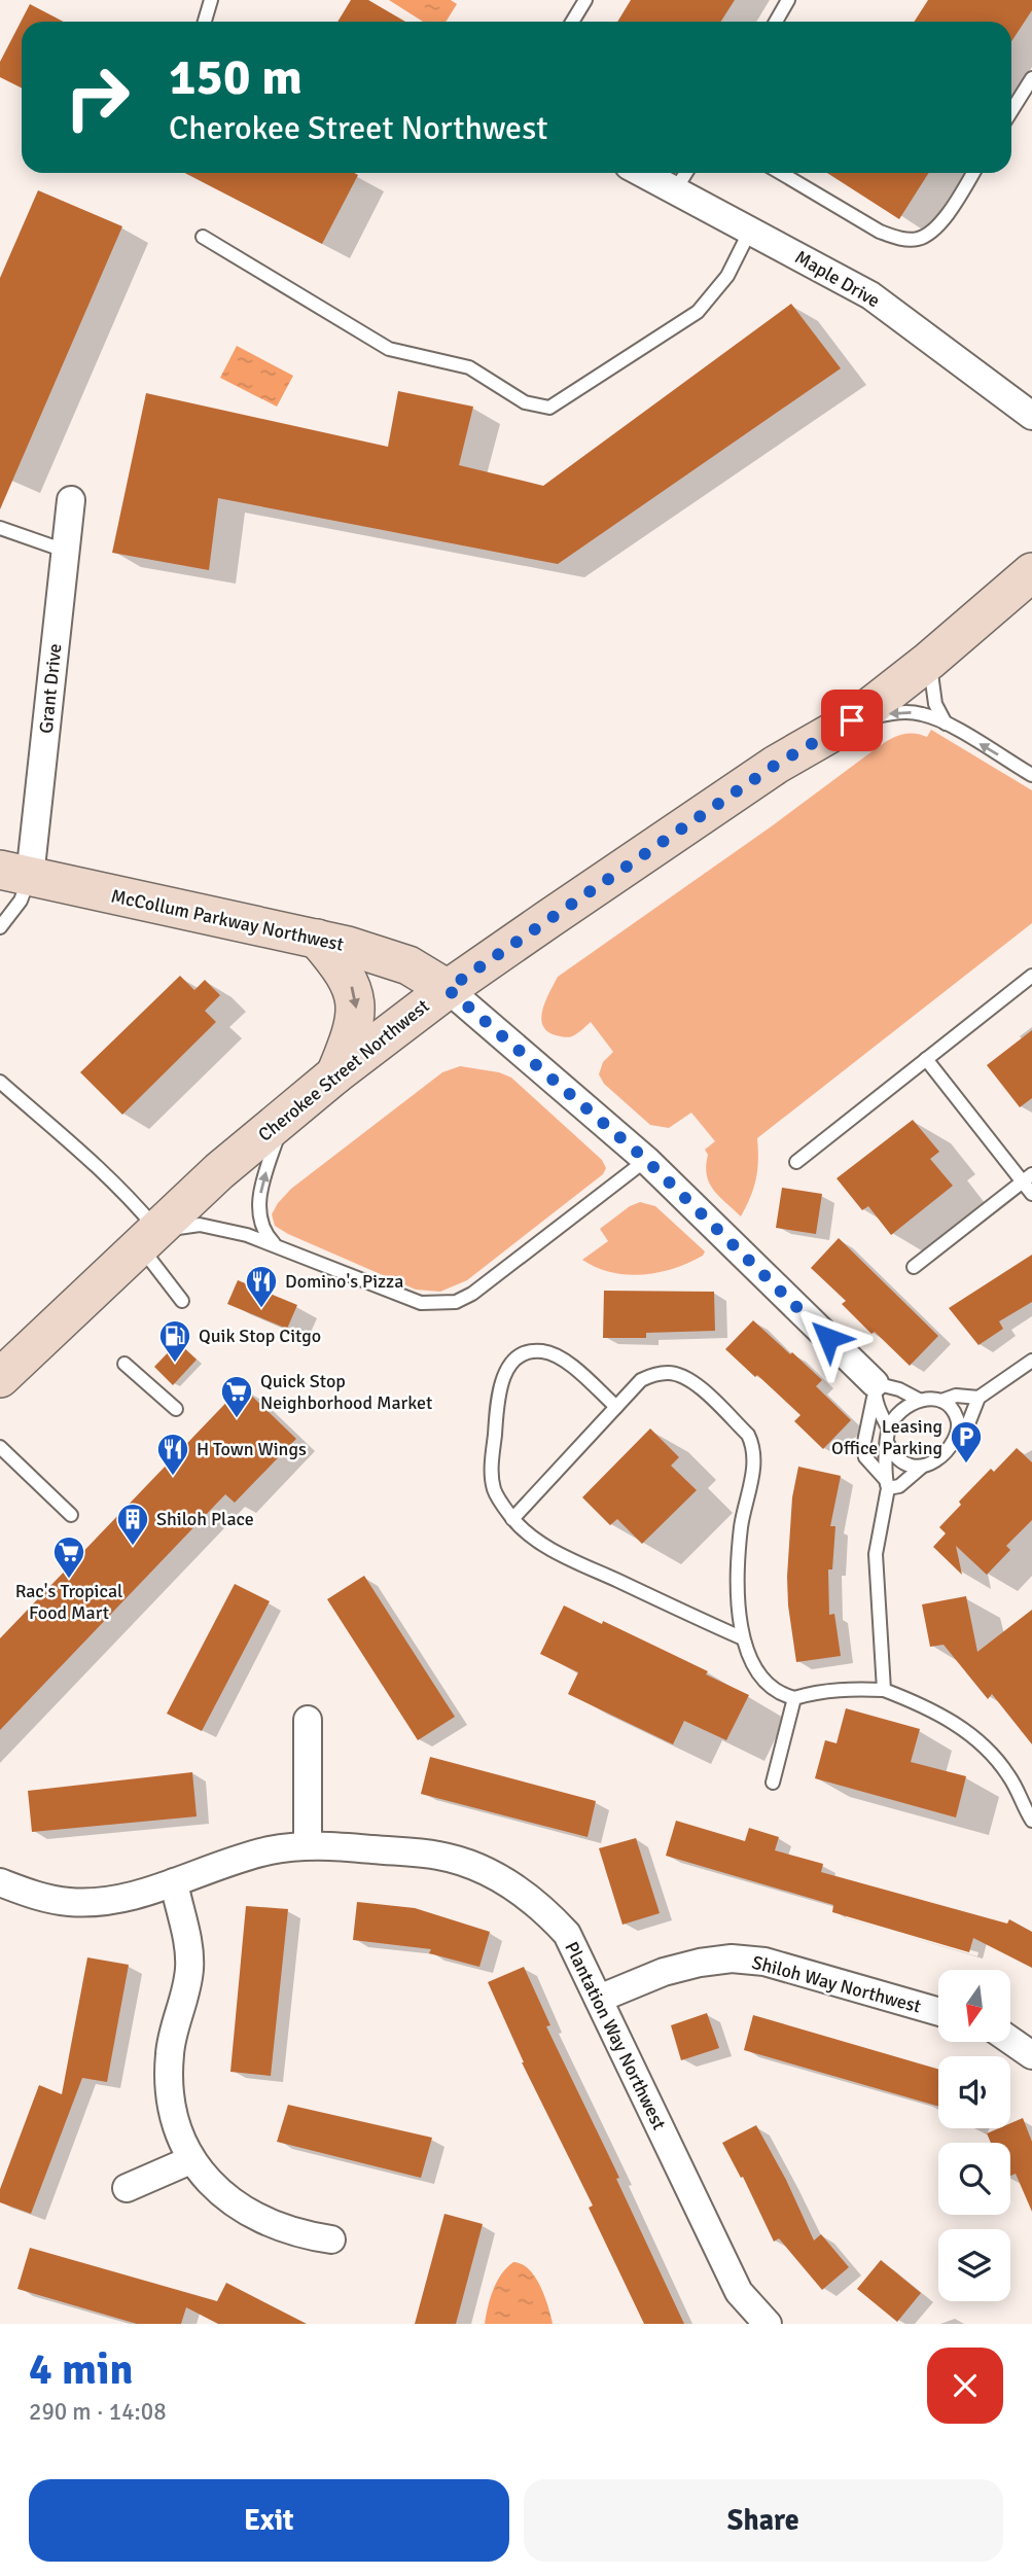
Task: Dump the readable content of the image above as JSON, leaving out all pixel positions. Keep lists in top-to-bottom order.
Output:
{
  "streets": {
    "main road": ["McCollum Parkway Northwest", "Cherokee Street Northwest"],
    "street": [
      "Maple Drive",
      "Grant Drive",
      "Shiloh Way Northwest",
      "Plantation Way Northwest"
    ]
  },
  "crossings": [
    ["Grant Drive", "McCollum Parkway Northwest"],
    ["McCollum Parkway Northwest", "Cherokee Street Northwest"],
    ["Shiloh Way Northwest", "Plantation Way Northwest"]
  ],
  "places": {
    "restaurant": ["Domino's Pizza", "H Town Wings"],
    "fuel station": ["Quik Stop Citgo"],
    "supermarket": ["Quick Stop Neighborhood Market", "Rac's Tropical Food Mart"],
    "parking": ["Leasing Office Parking"],
    "building": ["Shiloh Place"]
  },
  "north": "bottom",
  "page": {
    "turn": ["150 m", "Cherokee Street Northwest"],
    "heading": ["4 min", "290 m · 14:08"],
    "buttons": ["Exit", "Share"]
  }
}
